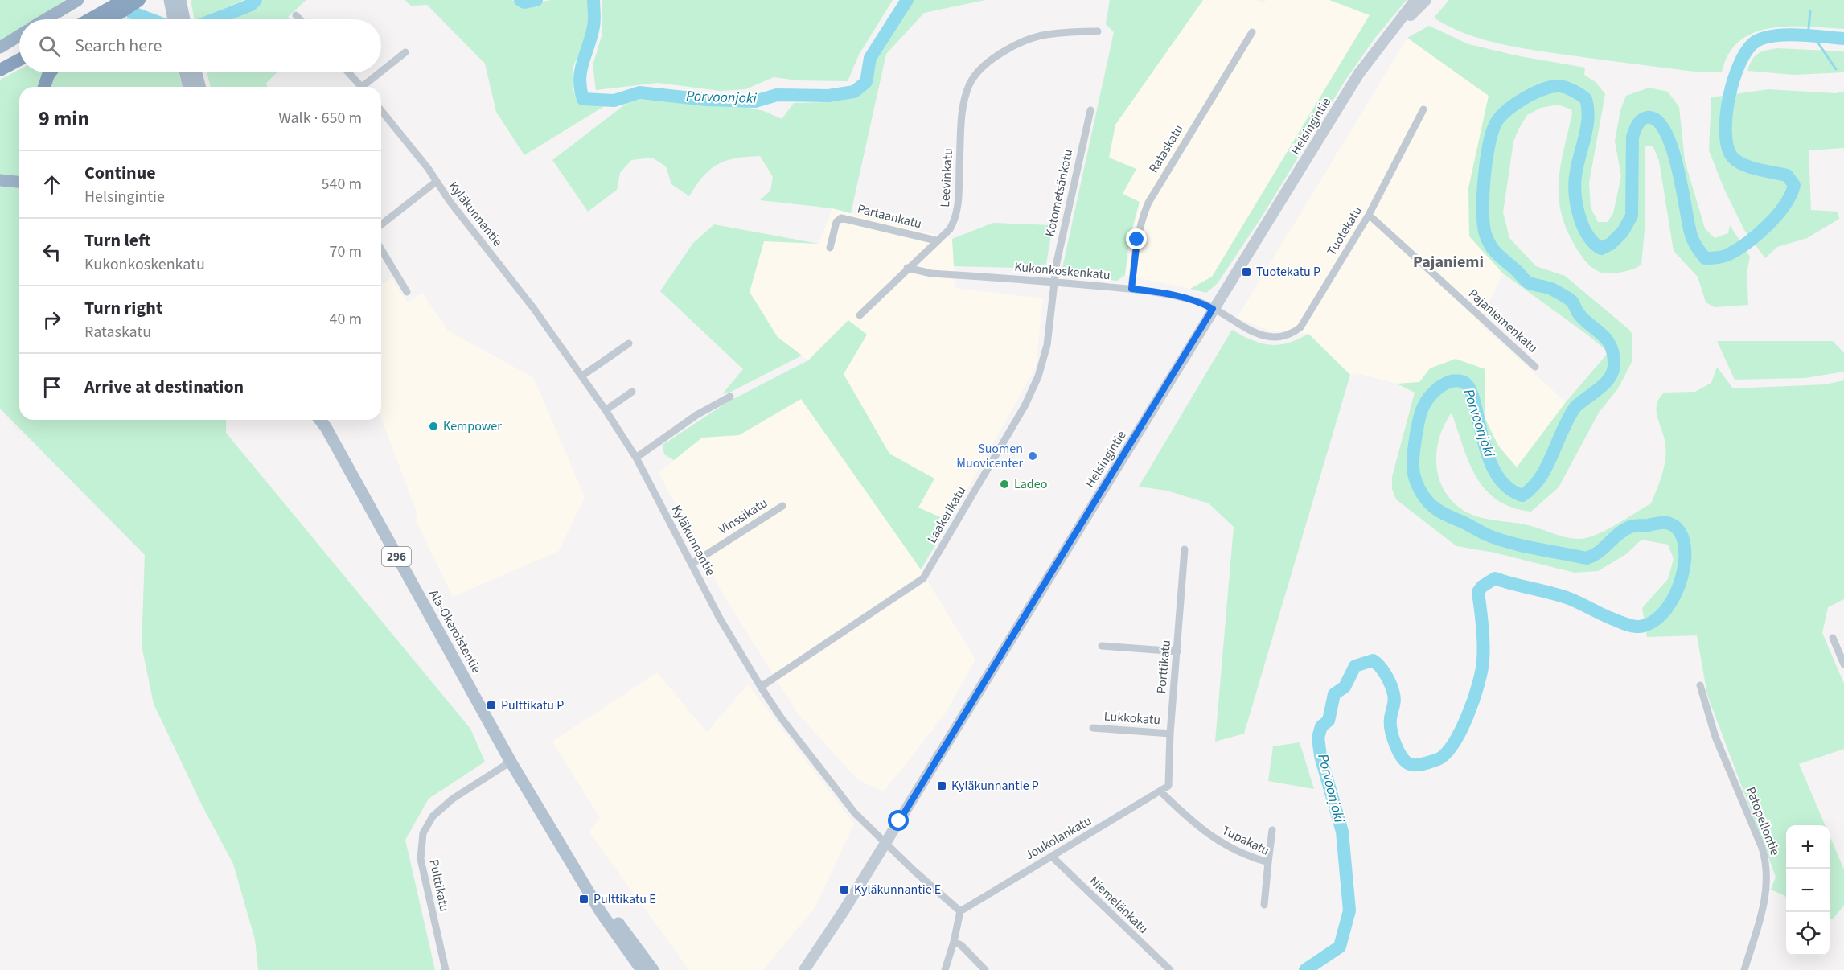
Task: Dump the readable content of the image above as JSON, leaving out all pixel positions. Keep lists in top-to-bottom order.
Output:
{
  "streets": {
    "main road": ["Helsingintie", "296", "Ala-Okeroistentie"],
    "street": [
      "Rataskatu",
      "Leevinkatu",
      "Kotometsänkatu",
      "Kyläkunnantie",
      "Partaankatu",
      "Tuotekatu",
      "Kukonkoskenkatu",
      "Pajaniemenkatu",
      "Laakerikatu",
      "Vinssikatu",
      "Porttikatu",
      "Lukkokatu",
      "Patopellontie",
      "Joukolankatu",
      "Tupakatu",
      "Pulttikatu",
      "Niemelänkatu"
    ]
  },
  "crossings": [
    ["Helsingintie", "Kyläkunnantie"],
    ["Helsingintie", "Tuotekatu"],
    ["Helsingintie", "Kukonkoskenkatu"],
    ["Rataskatu", "Kukonkoskenkatu"],
    ["Leevinkatu", "Partaankatu"],
    ["Leevinkatu", "Kukonkoskenkatu"],
    ["Kotometsänkatu", "Kukonkoskenkatu"],
    ["Kotometsänkatu", "Laakerikatu"],
    ["Kyläkunnantie", "Laakerikatu"],
    ["Kyläkunnantie", "Vinssikatu"],
    ["Kyläkunnantie", "Joukolankatu"],
    ["Tuotekatu", "Kukonkoskenkatu"],
    ["Tuotekatu", "Pajaniemenkatu"],
    ["Kukonkoskenkatu", "Laakerikatu"],
    ["Ala-Okeroistentie", "Pulttikatu"],
    ["Porttikatu", "Lukkokatu"],
    ["Porttikatu", "Joukolankatu"],
    ["Joukolankatu", "Tupakatu"],
    ["Joukolankatu", "Niemelänkatu"]
  ],
  "districts": ["Pajaniemi"],
  "water": ["Porvoonjoki"],
  "places": {
    "transit": [
      "Tuotekatu P",
      "Pulttikatu P",
      "Kyläkunnantie P",
      "Kyläkunnantie E",
      "Pulttikatu E"
    ],
    "other": ["Kempower", "Suomen Muovicenter", "Ladeo"]
  },
  "page": {
    "search": "Search here",
    "heading": ["9 min", "Walk · 650 m"],
    "list": [
      ["Continue", "Helsingintie", "540 m"],
      ["Turn left", "Kukonkoskenkatu", "70 m"],
      ["Turn right", "Rataskatu", "40 m"],
      "Arrive at destination"
    ],
    "map_buttons": ["+", "−"]
  }
}
